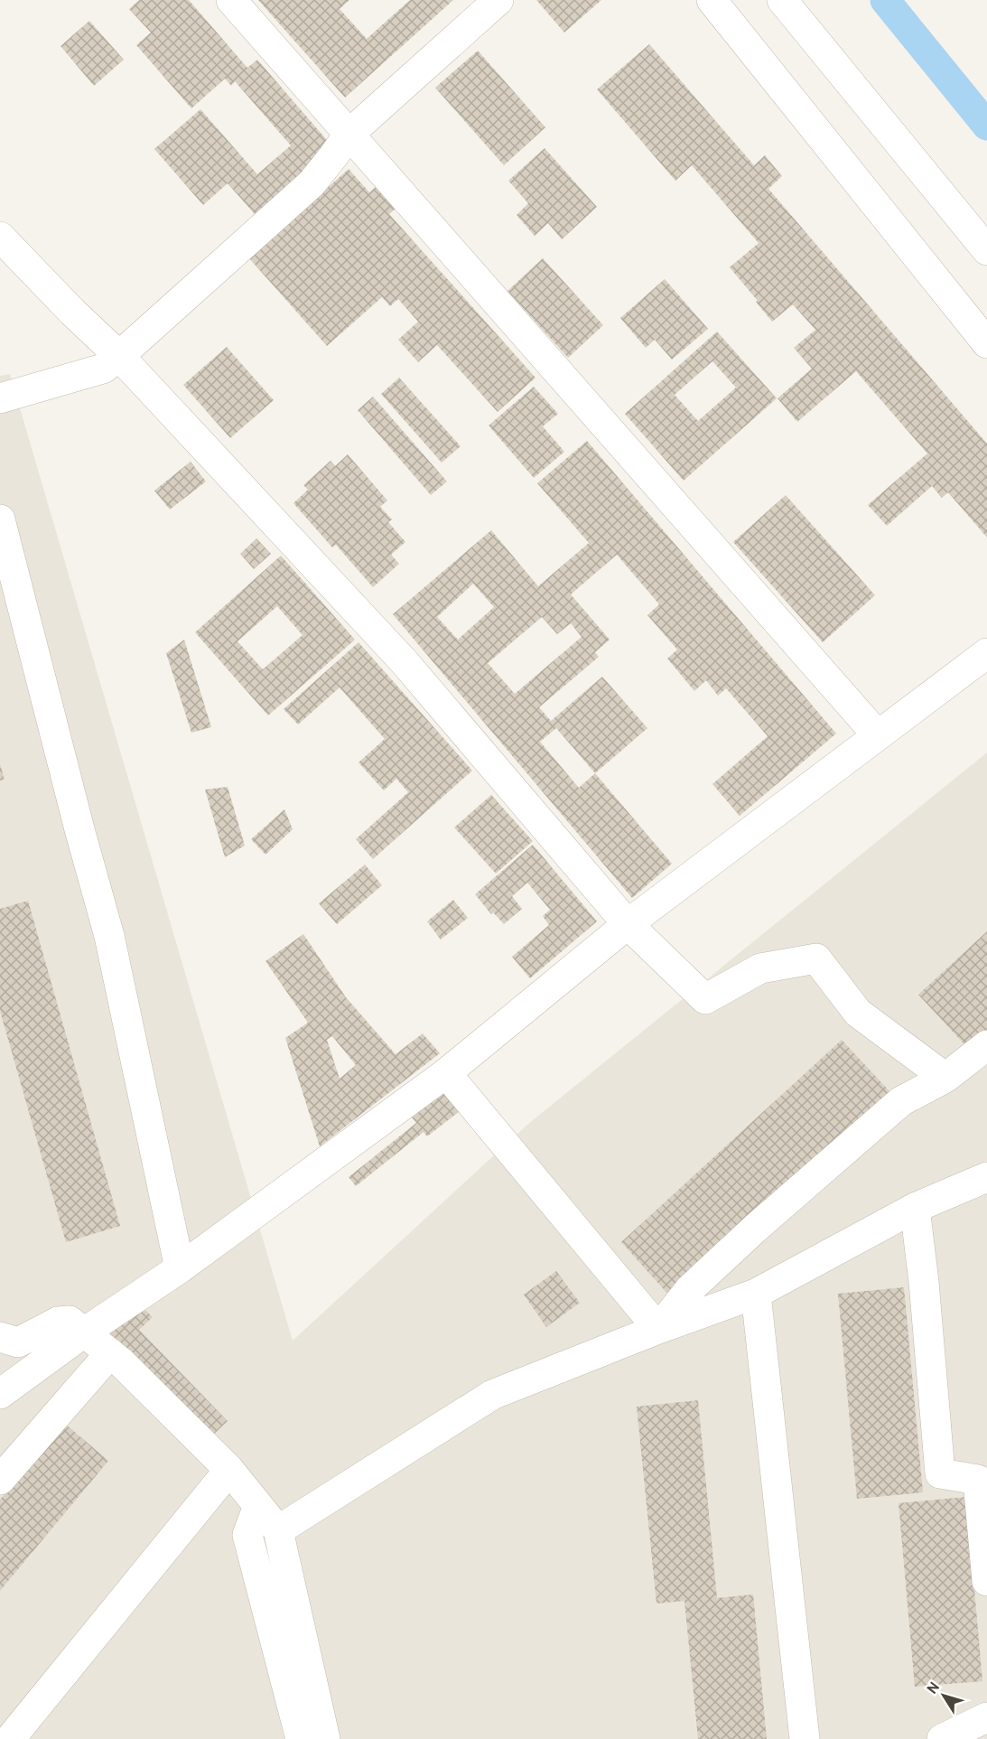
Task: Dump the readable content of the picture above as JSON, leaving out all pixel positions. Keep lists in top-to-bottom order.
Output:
{
  "north": "top left"
}
